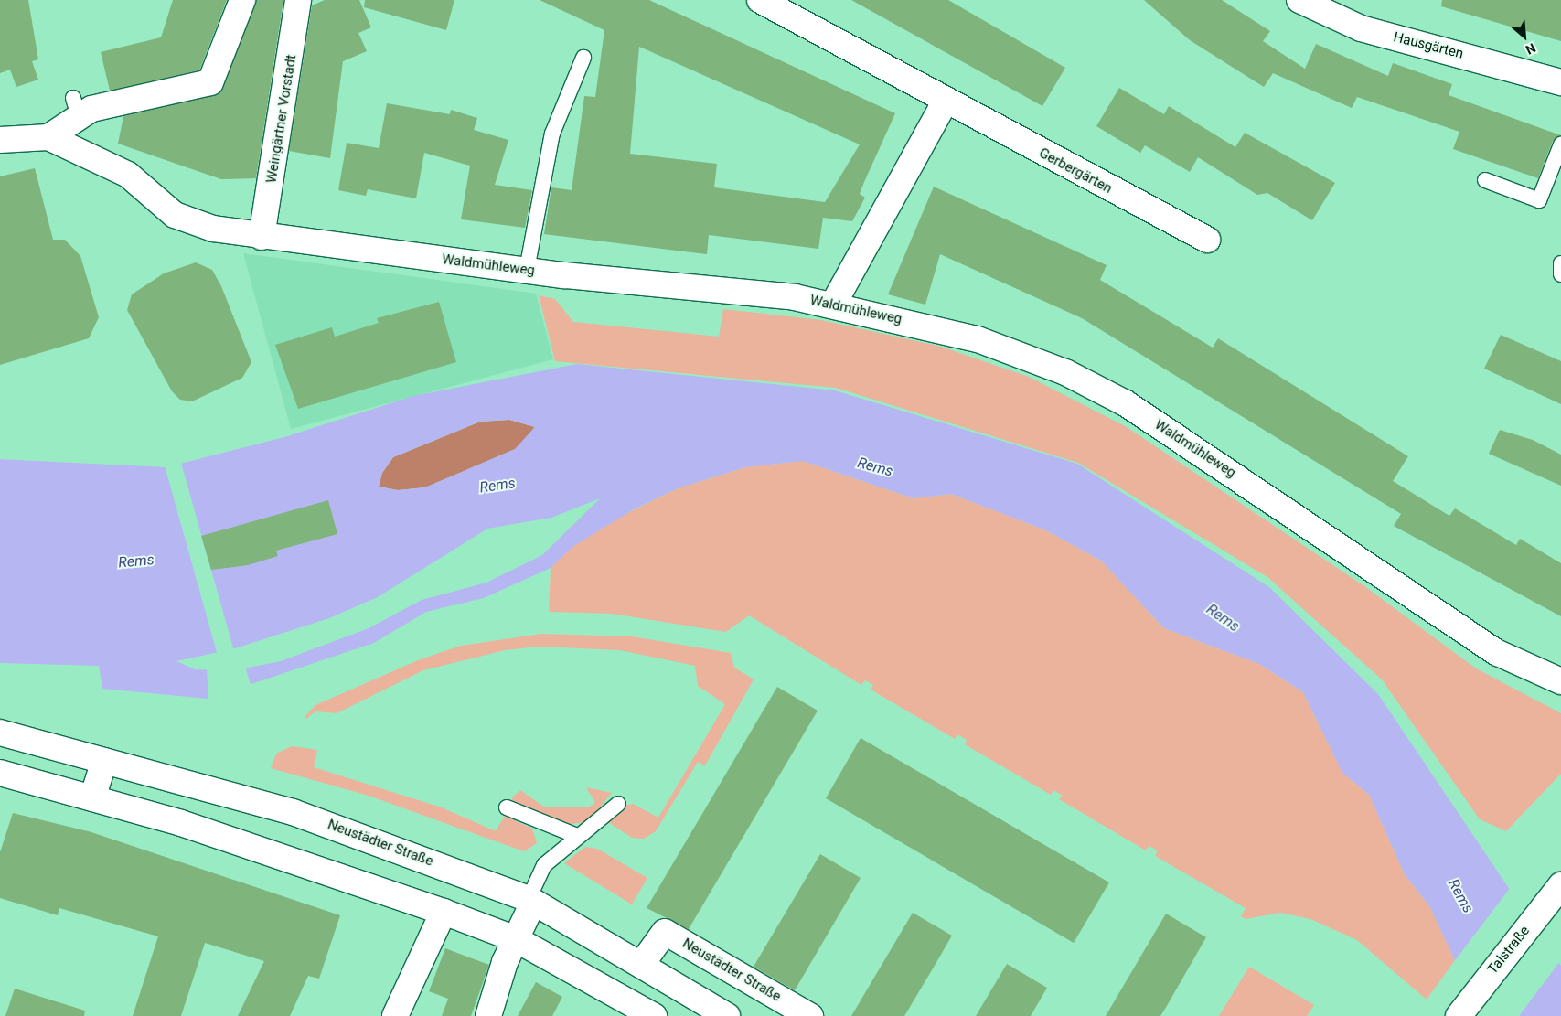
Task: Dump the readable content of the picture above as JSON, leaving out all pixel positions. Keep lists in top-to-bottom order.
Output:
{
  "streets": {
    "street": [
      "Hausgärten",
      "Weingärtner Vorstadt",
      "Gerbergärten",
      "Waldmühleweg",
      "Neustädter Straße",
      "Talstraße"
    ]
  },
  "crossings": [
    ["Weingärtner Vorstadt", "Waldmühleweg"]
  ],
  "water": ["Rems"],
  "north": "bottom right"
}
